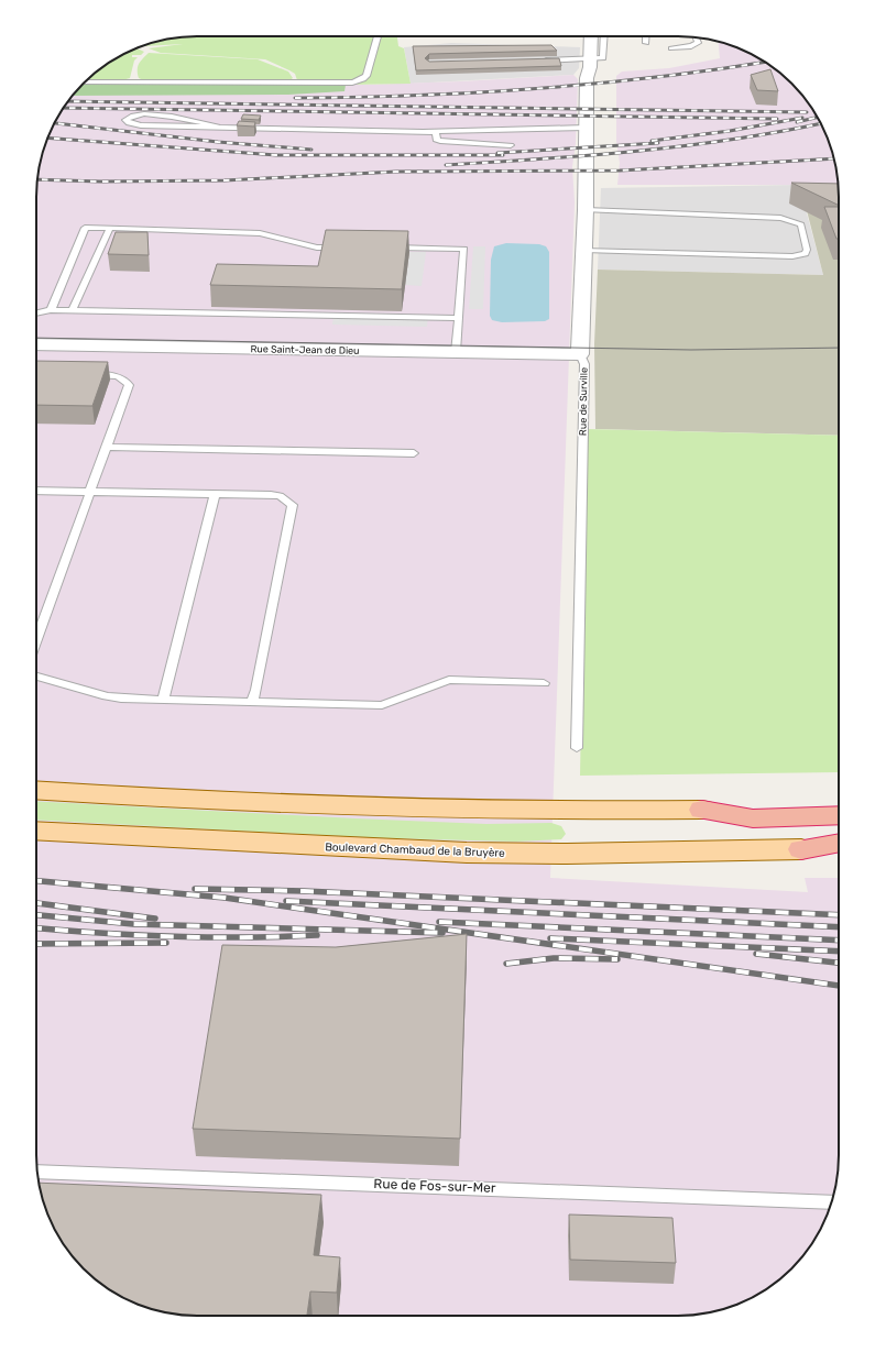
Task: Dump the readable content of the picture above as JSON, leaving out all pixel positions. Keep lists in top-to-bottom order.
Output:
{
  "streets": {
    "main road": ["Boulevard Chambaud de la Bruyère"],
    "street": ["Rue Saint-Jean de Dieu", "Rue de Surville"],
    "lane": ["Rue de Fos-sur-Mer"]
  },
  "crossings": [
    ["Rue Saint-Jean de Dieu", "Rue de Surville"]
  ]
}
